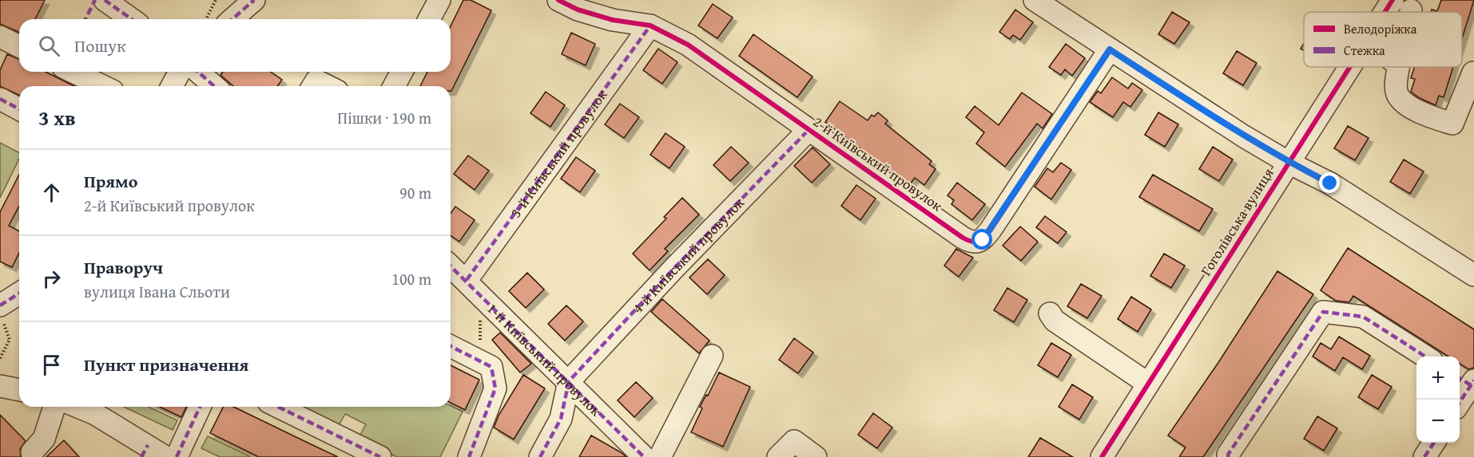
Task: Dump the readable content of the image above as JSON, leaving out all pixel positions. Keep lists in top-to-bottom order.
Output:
{
  "streets": {
    "street": [
      "3-й Київський провулок",
      "2-й Київський провулок",
      "Гоголівська вулиця",
      "4-й Київський провулок",
      "1-й Київський провулок"
    ]
  },
  "crossings": [
    ["3-й Київський провулок", "2-й Київський провулок"],
    ["3-й Київський провулок", "1-й Київський провулок"],
    ["2-й Київський провулок", "4-й Київський провулок"],
    ["4-й Київський провулок", "1-й Київський провулок"]
  ],
  "legend": ["Велодоріжка", "Стежка"],
  "page": {
    "search": "Пошук",
    "heading": ["3 хв", "Пішки · 190 m"],
    "list": [
      ["Прямо", "2-й Київський провулок", "90 m"],
      ["Праворуч", "вулиця Івана Сльоти", "100 m"],
      "Пункт призначення"
    ],
    "map_buttons": ["+", "−"]
  }
}
